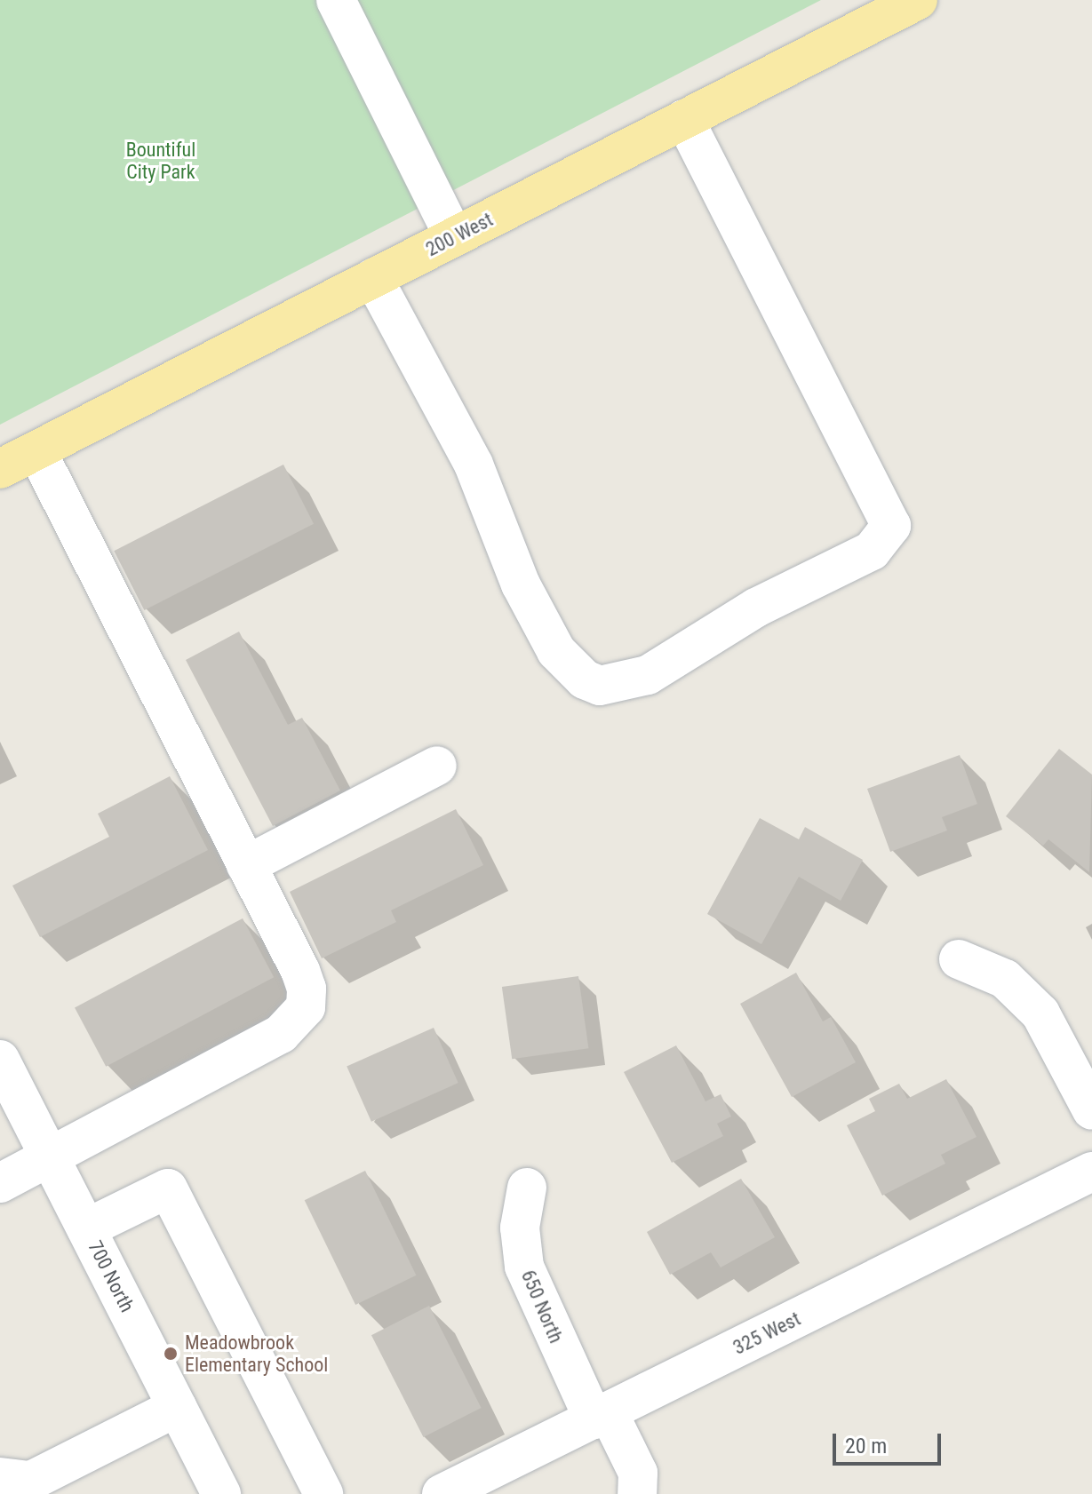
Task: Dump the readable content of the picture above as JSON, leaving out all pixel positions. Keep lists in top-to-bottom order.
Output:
{
  "streets": {
    "main road": ["200 West"],
    "street": ["700 North", "650 North", "325 West"]
  },
  "crossings": [
    ["650 North", "325 West"]
  ],
  "parks": ["Bountiful City Park"],
  "places": ["Meadowbrook Elementary School"],
  "scale_bar": "20 m"
}
